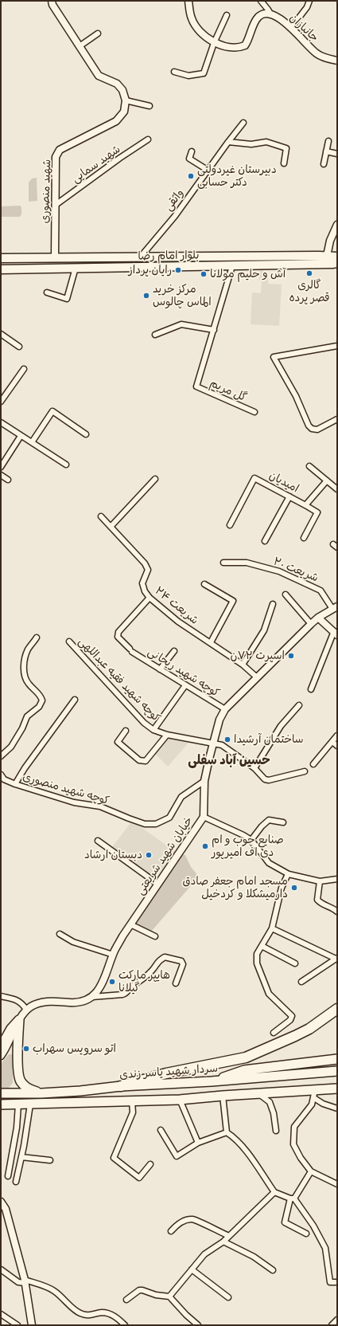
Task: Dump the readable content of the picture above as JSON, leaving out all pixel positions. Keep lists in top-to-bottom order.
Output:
{
  "streets": {
    "highway": ["سردار شهید یاسر زندی"],
    "main road": ["بلوار امام رضا"],
    "street": [
      "جانبازان",
      "شهید سمایی",
      "شهید منصوری",
      "واثقی",
      "گل مریم",
      "امیدیان",
      "شریعت ۲۰",
      "شریعت ۲۴",
      "کوچه شهید ریحانی",
      "کوچه شهید فقیه عبداللهی",
      "کوچه شهید منصوری",
      "خیابان شهید شریعتی"
    ]
  },
  "crossings": [
    ["شهید سمایی", "شهید منصوری"],
    ["شهید منصوری", "بلوار امام رضا"],
    ["واثقی", "بلوار امام رضا"],
    ["شریعت ۲۰", "خیابان شهید شریعتی"],
    ["شریعت ۲۴", "کوچه شهید ریحانی"],
    ["شریعت ۲۴", "خیابان شهید شریعتی"],
    ["کوچه شهید ریحانی", "خیابان شهید شریعتی"],
    ["کوچه شهید فقیه عبداللهی", "خیابان شهید شریعتی"],
    ["کوچه شهید منصوری", "خیابان شهید شریعتی"]
  ],
  "districts": ["حسین آباد سفلی"],
  "places": [
    "دبیرستان غیردولتی دکتر حسابی",
    "رایان پرداز",
    "گالری قصر پرده",
    "آش و حلیم مولانا",
    "مرکز خرید الماس چالوس",
    "اسپرت ۷۲ن",
    "ساختمان آرشیدا",
    "صنایع چوب و ام دی اف امیرپور",
    "دبستان ارشاد",
    "مسجد امام جعفر صادق دارمیشکلا و کردخیل",
    "هایپر مارکت گیلانا",
    "اتو سرویس سهراب"
  ]
}
